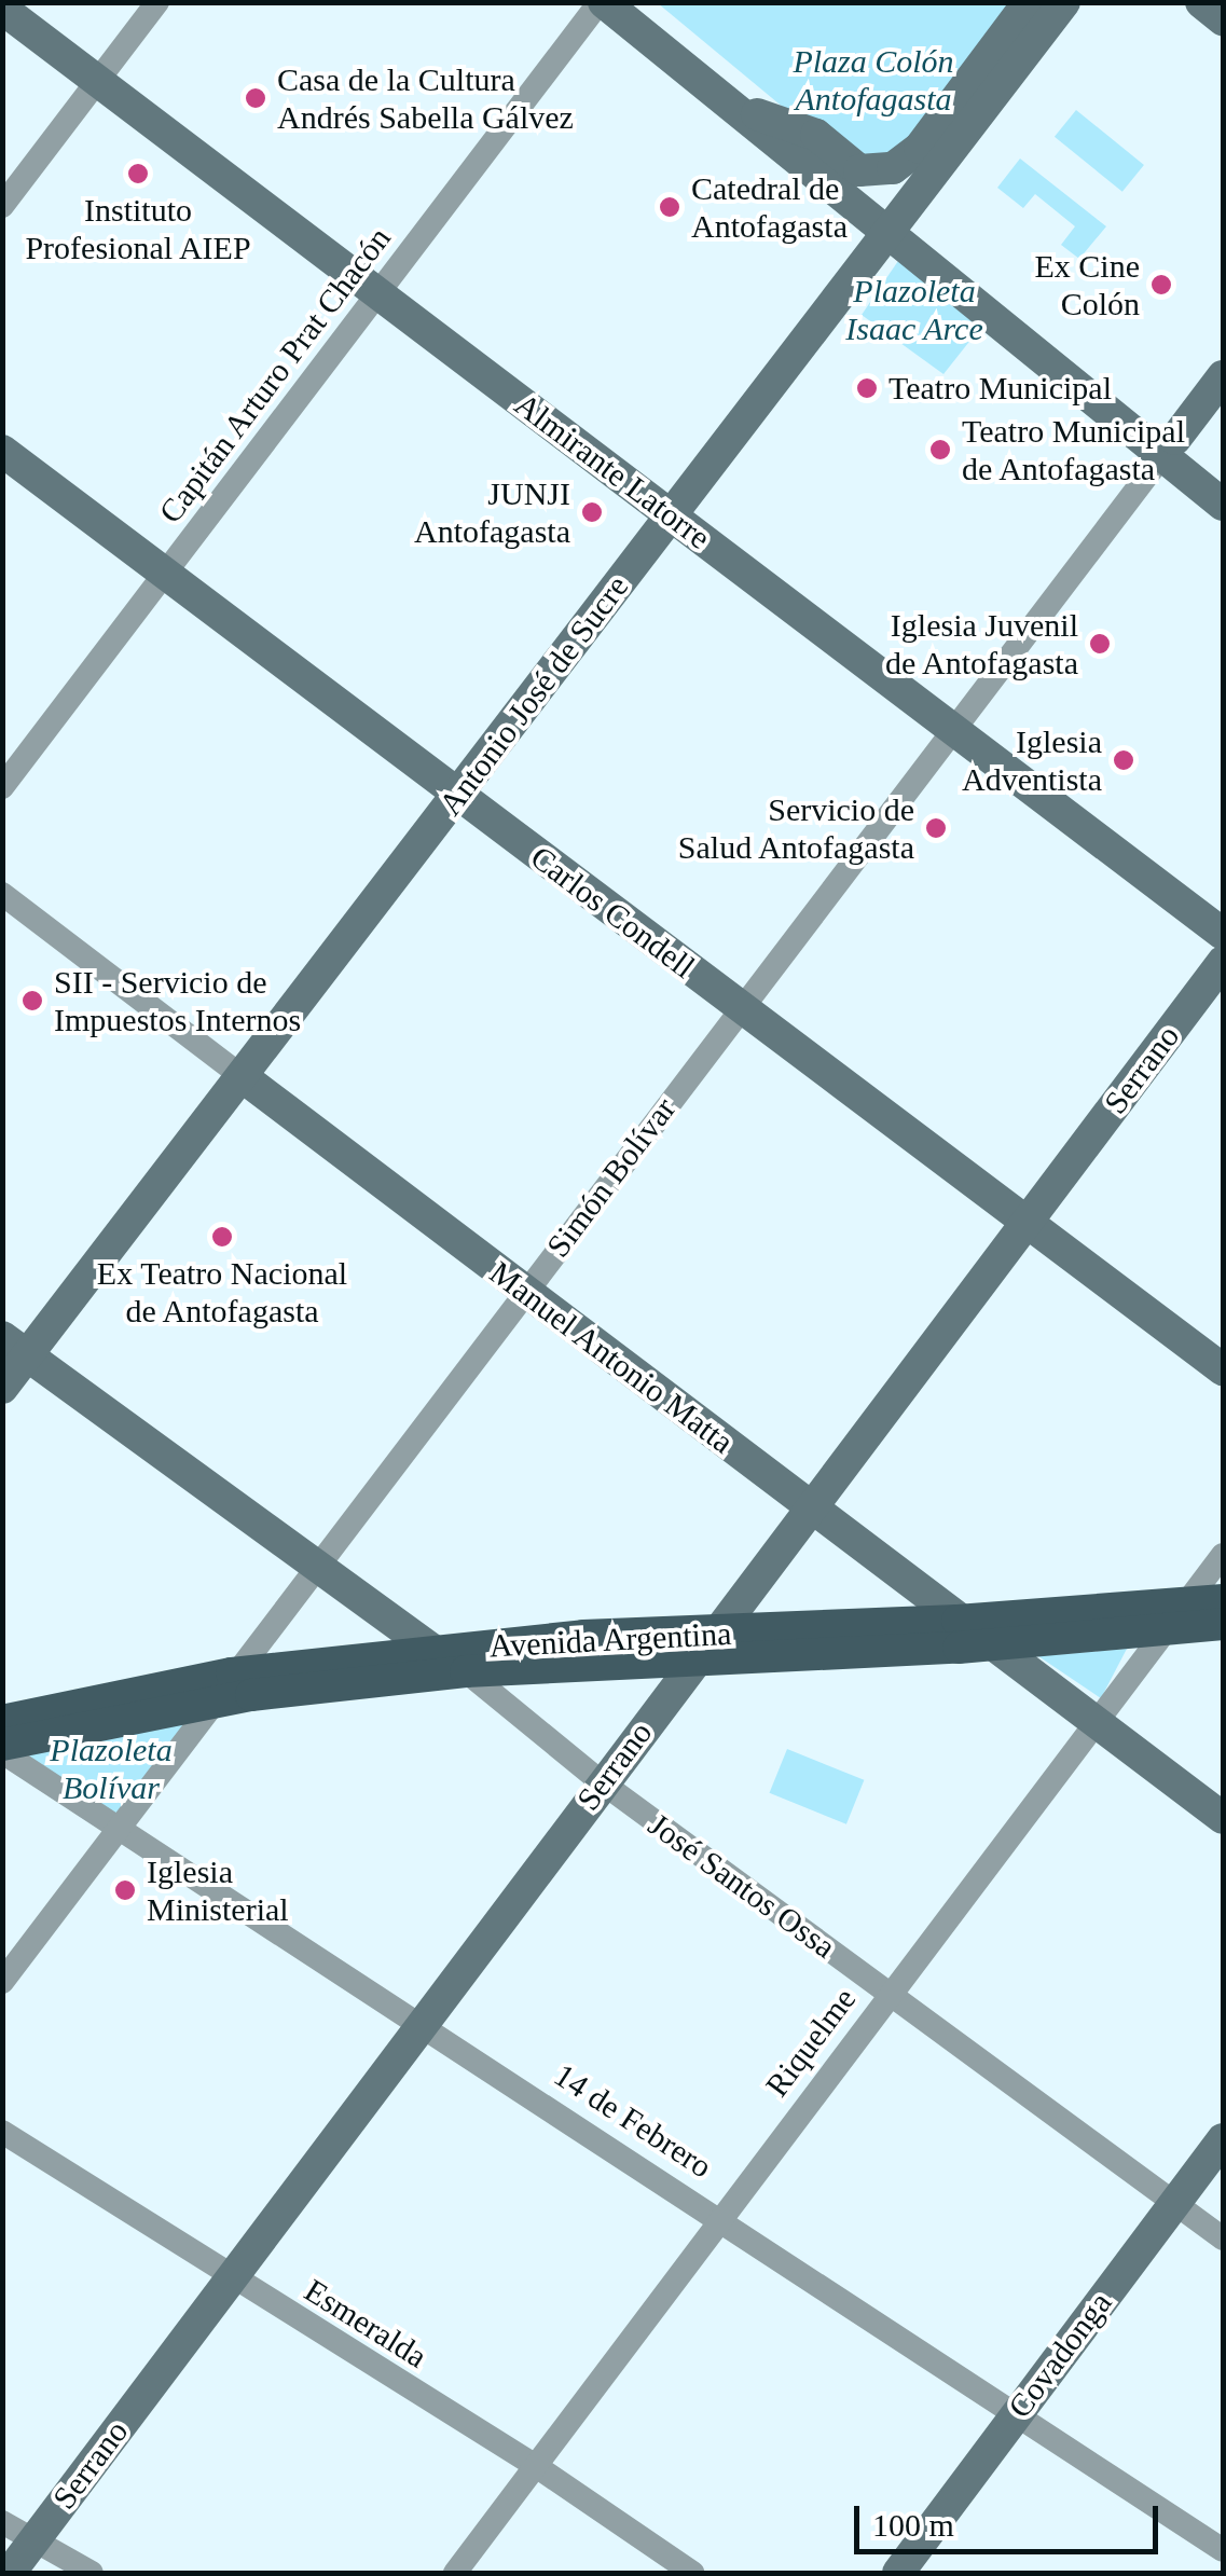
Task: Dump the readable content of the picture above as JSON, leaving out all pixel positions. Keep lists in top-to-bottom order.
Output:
{
  "streets": {
    "main road": ["Avenida Argentina"],
    "street": [
      "Capitán Arturo Prat Chacón",
      "Almirante Latorre",
      "Antonio José de Sucre",
      "Carlos Condell",
      "Serrano",
      "Simón Bolívar",
      "Manuel Antonio Matta",
      "José Santos Ossa",
      "Riquelme",
      "14 de Febrero",
      "Esmeralda",
      "Covadonga"
    ]
  },
  "crossings": [
    ["Capitán Arturo Prat Chacón", "Almirante Latorre"],
    ["Capitán Arturo Prat Chacón", "Carlos Condell"],
    ["Almirante Latorre", "Antonio José de Sucre"],
    ["Almirante Latorre", "Simón Bolívar"],
    ["Antonio José de Sucre", "Carlos Condell"],
    ["Antonio José de Sucre", "Manuel Antonio Matta"],
    ["Antonio José de Sucre", "José Santos Ossa"],
    ["Carlos Condell", "Serrano"],
    ["Carlos Condell", "Simón Bolívar"],
    ["Serrano", "Manuel Antonio Matta"],
    ["Serrano", "Avenida Argentina"],
    ["Serrano", "José Santos Ossa"],
    ["Serrano", "14 de Febrero"],
    ["Serrano", "Esmeralda"],
    ["Simón Bolívar", "Manuel Antonio Matta"],
    ["Simón Bolívar", "Avenida Argentina"],
    ["Simón Bolívar", "José Santos Ossa"],
    ["Simón Bolívar", "14 de Febrero"],
    ["Manuel Antonio Matta", "Avenida Argentina"],
    ["Manuel Antonio Matta", "Riquelme"],
    ["Avenida Argentina", "José Santos Ossa"],
    ["Avenida Argentina", "Riquelme"],
    ["Avenida Argentina", "14 de Febrero"],
    ["José Santos Ossa", "Riquelme"],
    ["José Santos Ossa", "Covadonga"],
    ["Riquelme", "14 de Febrero"],
    ["Riquelme", "Esmeralda"],
    ["14 de Febrero", "Covadonga"]
  ],
  "parks": ["Plaza Colón Antofagasta", "Plazoleta Isaac Arce", "Plazoleta Bolívar"],
  "places": [
    "Casa de la Cultura Andrés Sabella Gálvez",
    "Instituto Profesional AIEP",
    "Catedral de Antofagasta",
    "Ex Cine Colón",
    "Teatro Municipal",
    "Teatro Municipal de Antofagasta",
    "JUNJI Antofagasta",
    "Iglesia Juvenil de Antofagasta",
    "Iglesia Adventista",
    "Servicio de Salud Antofagasta",
    "SII - Servicio de Impuestos Internos",
    "Ex Teatro Nacional de Antofagasta",
    "Iglesia Ministerial"
  ],
  "scale_bar": "100 m"
}
